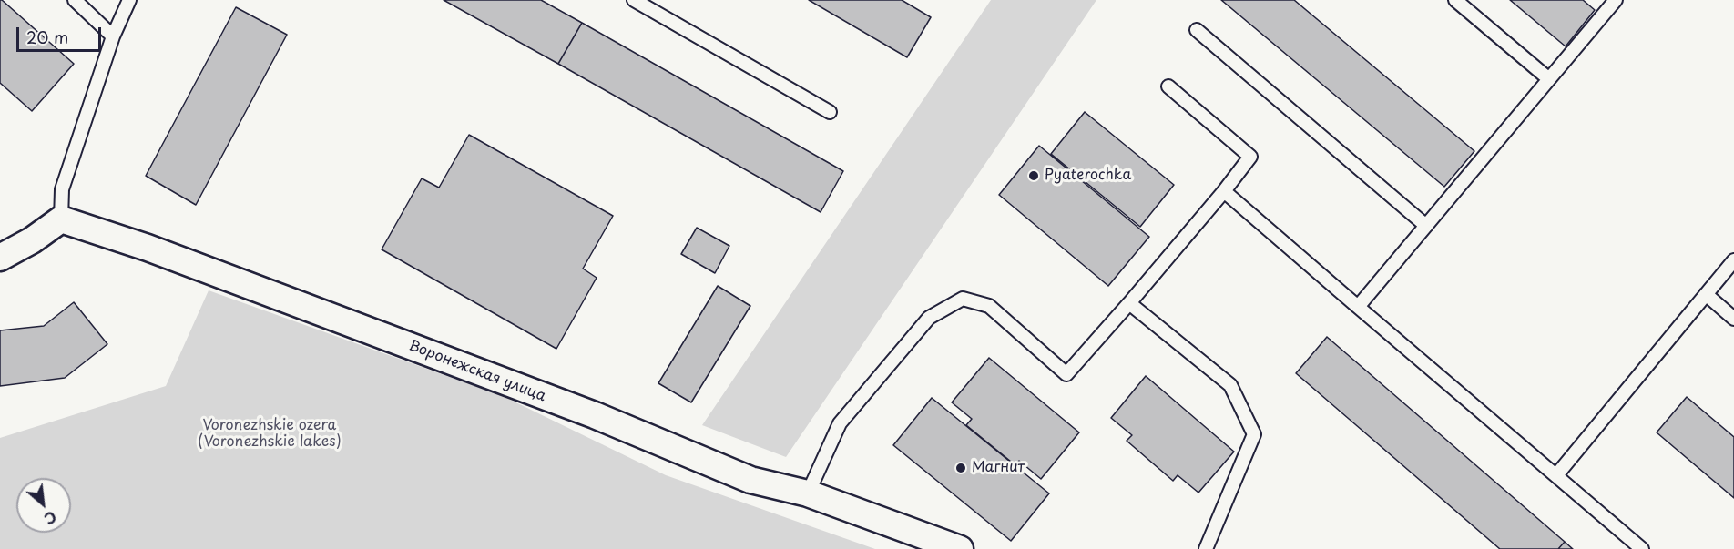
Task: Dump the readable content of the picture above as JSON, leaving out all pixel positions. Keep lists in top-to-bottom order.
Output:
{
  "streets": {
    "street": ["Воронежская улица"]
  },
  "parks": ["Voronezhskie ozera (Voronezhskie lakes)"],
  "places": ["Pyaterochka", "Магнит"],
  "scale_bar": "20 m",
  "north": "bottom right"
}
